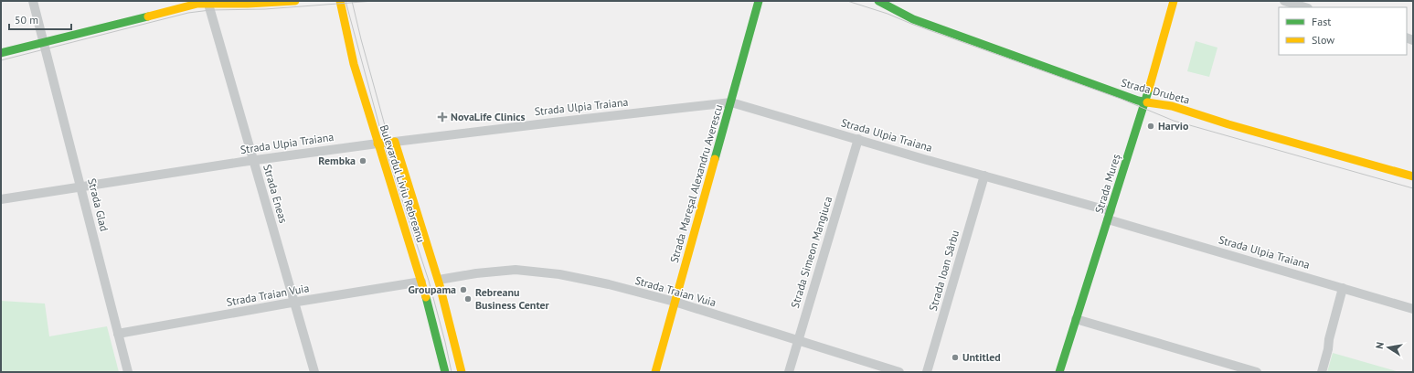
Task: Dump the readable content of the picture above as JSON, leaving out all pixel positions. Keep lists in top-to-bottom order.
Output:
{
  "streets": {
    "street": [
      "Strada Drubeta",
      "Strada Ulpia Traiana",
      "Bulevardul Liviu Rebreanu",
      "Strada Mareșal Alexandru Averescu",
      "Strada Mureș",
      "Strada Eneas",
      "Strada Glad",
      "Strada Simeon Mangiuca",
      "Strada Ioan Sârbu",
      "Strada Traian Vuia"
    ]
  },
  "crossings": [
    ["Strada Drubeta", "Strada Mureș"],
    ["Strada Ulpia Traiana", "Bulevardul Liviu Rebreanu"],
    ["Strada Ulpia Traiana", "Strada Mareșal Alexandru Averescu"],
    ["Strada Ulpia Traiana", "Strada Mureș"],
    ["Strada Ulpia Traiana", "Strada Eneas"],
    ["Strada Ulpia Traiana", "Strada Glad"],
    ["Strada Ulpia Traiana", "Strada Simeon Mangiuca"],
    ["Strada Ulpia Traiana", "Strada Ioan Sârbu"],
    ["Bulevardul Liviu Rebreanu", "Strada Traian Vuia"],
    ["Strada Mareșal Alexandru Averescu", "Strada Traian Vuia"],
    ["Strada Eneas", "Strada Traian Vuia"],
    ["Strada Glad", "Strada Traian Vuia"],
    ["Strada Simeon Mangiuca", "Strada Traian Vuia"]
  ],
  "places": {
    "health": ["NovaLife Clinics"],
    "other": [
      "Harvio",
      "Rembka",
      "Groupama",
      "Rebreanu Business Center",
      "Untitled"
    ]
  },
  "legend": ["Fast", "Slow"],
  "scale_bar": "50 m",
  "north": "left"
}
